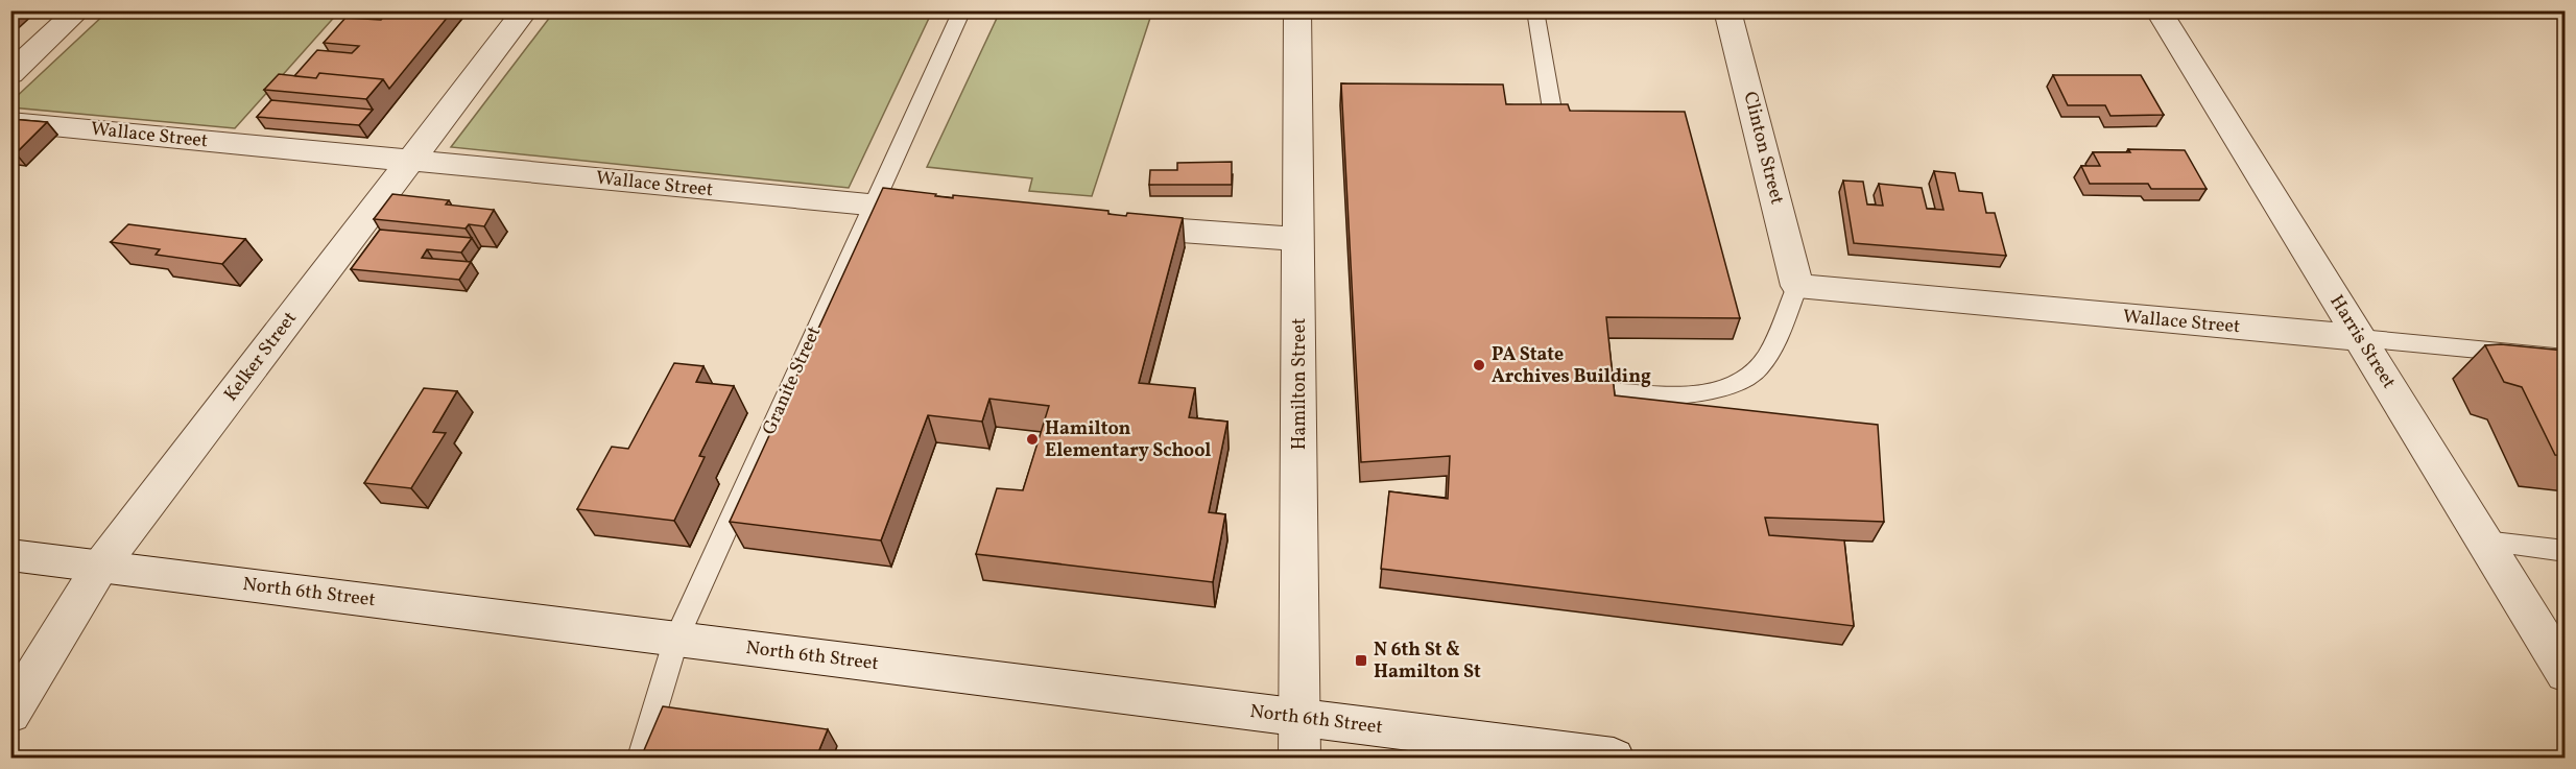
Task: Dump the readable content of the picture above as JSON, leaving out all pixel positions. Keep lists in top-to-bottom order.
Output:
{
  "streets": {
    "street": [
      "Wallace Street",
      "Clinton Street",
      "Harris Street",
      "Kelker Street",
      "Hamilton Street",
      "North 6th Street"
    ],
    "lane": ["Granite Street"]
  },
  "crossings": [
    ["Wallace Street", "Clinton Street"],
    ["Wallace Street", "Harris Street"],
    ["Wallace Street", "Kelker Street"],
    ["Wallace Street", "Granite Street"],
    ["Kelker Street", "North 6th Street"],
    ["Granite Street", "North 6th Street"],
    ["Hamilton Street", "North 6th Street"]
  ],
  "places": {
    "other": ["PA State Archives Building", "Hamilton Elementary School"],
    "transit": ["N 6th St & Hamilton St"]
  }
}
